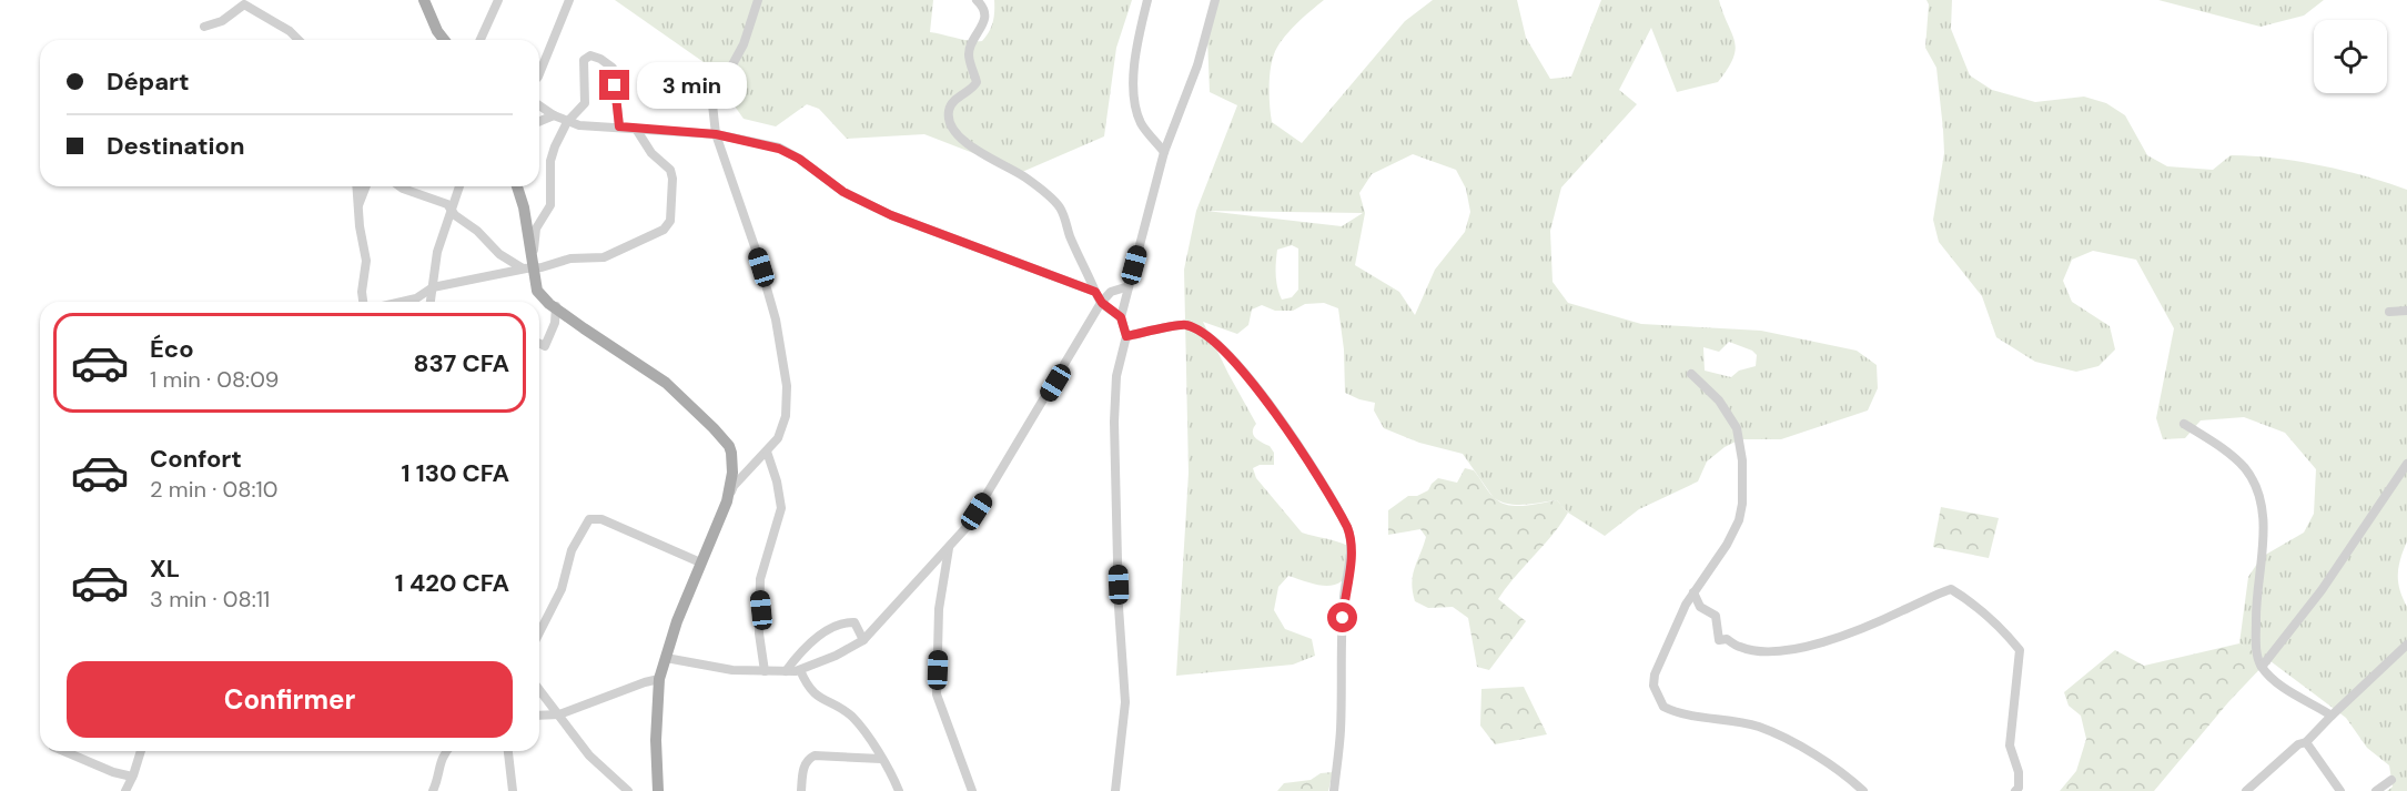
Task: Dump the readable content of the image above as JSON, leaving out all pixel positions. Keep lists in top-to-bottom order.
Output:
{
  "page": {
    "banner": ["Départ", "Destination"],
    "bubble": "3 min",
    "list": [
      {
        "name": "Éco",
        "note": "1 min · 08:09",
        "value": "837 CFA"
      },
      {
        "name": "Confort",
        "note": "2 min · 08:10",
        "value": "1 130 CFA"
      },
      {
        "name": "XL",
        "note": "3 min · 08:11",
        "value": "1 420 CFA"
      }
    ],
    "buttons": "Confirmer"
  }
}
